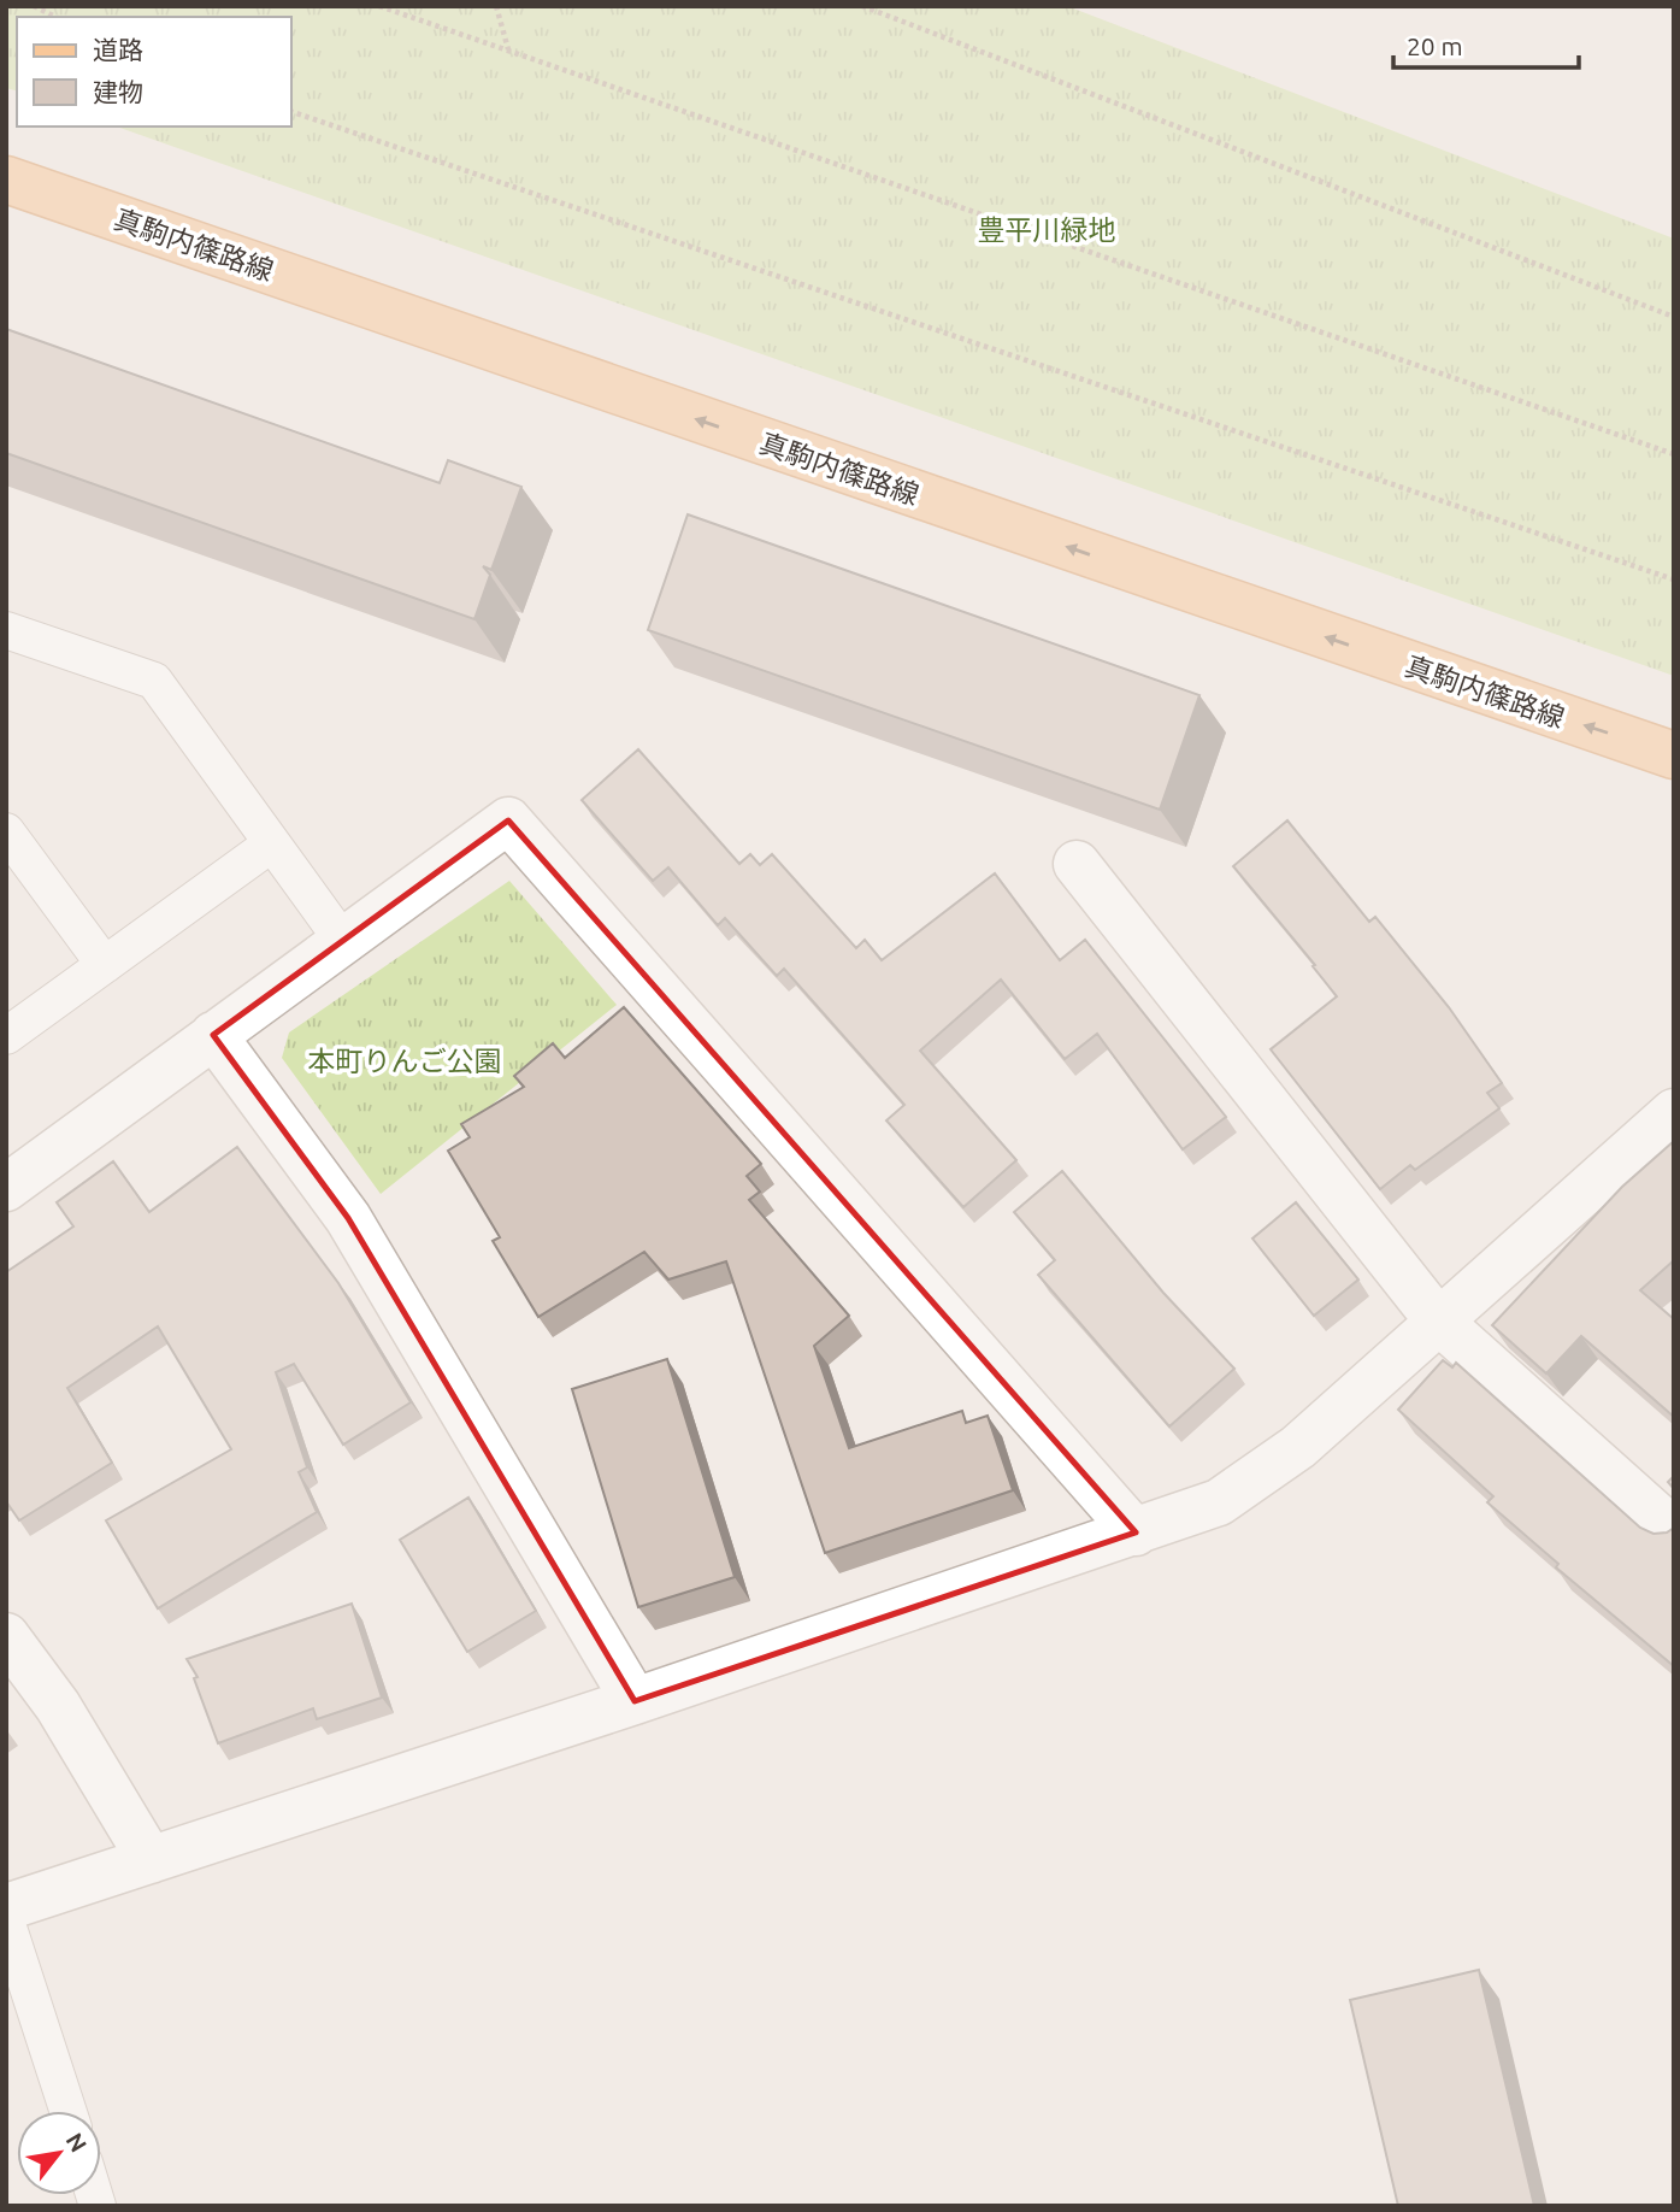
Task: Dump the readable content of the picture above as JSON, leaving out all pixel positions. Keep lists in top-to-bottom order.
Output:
{
  "streets": {
    "main road": ["真駒内篠路線"]
  },
  "one_way": ["真駒内篠路線"],
  "parks": ["豊平川緑地", "本町りんご公園"],
  "legend": ["道路", "建物"],
  "scale_bar": "20 m",
  "north": "top right"
}
